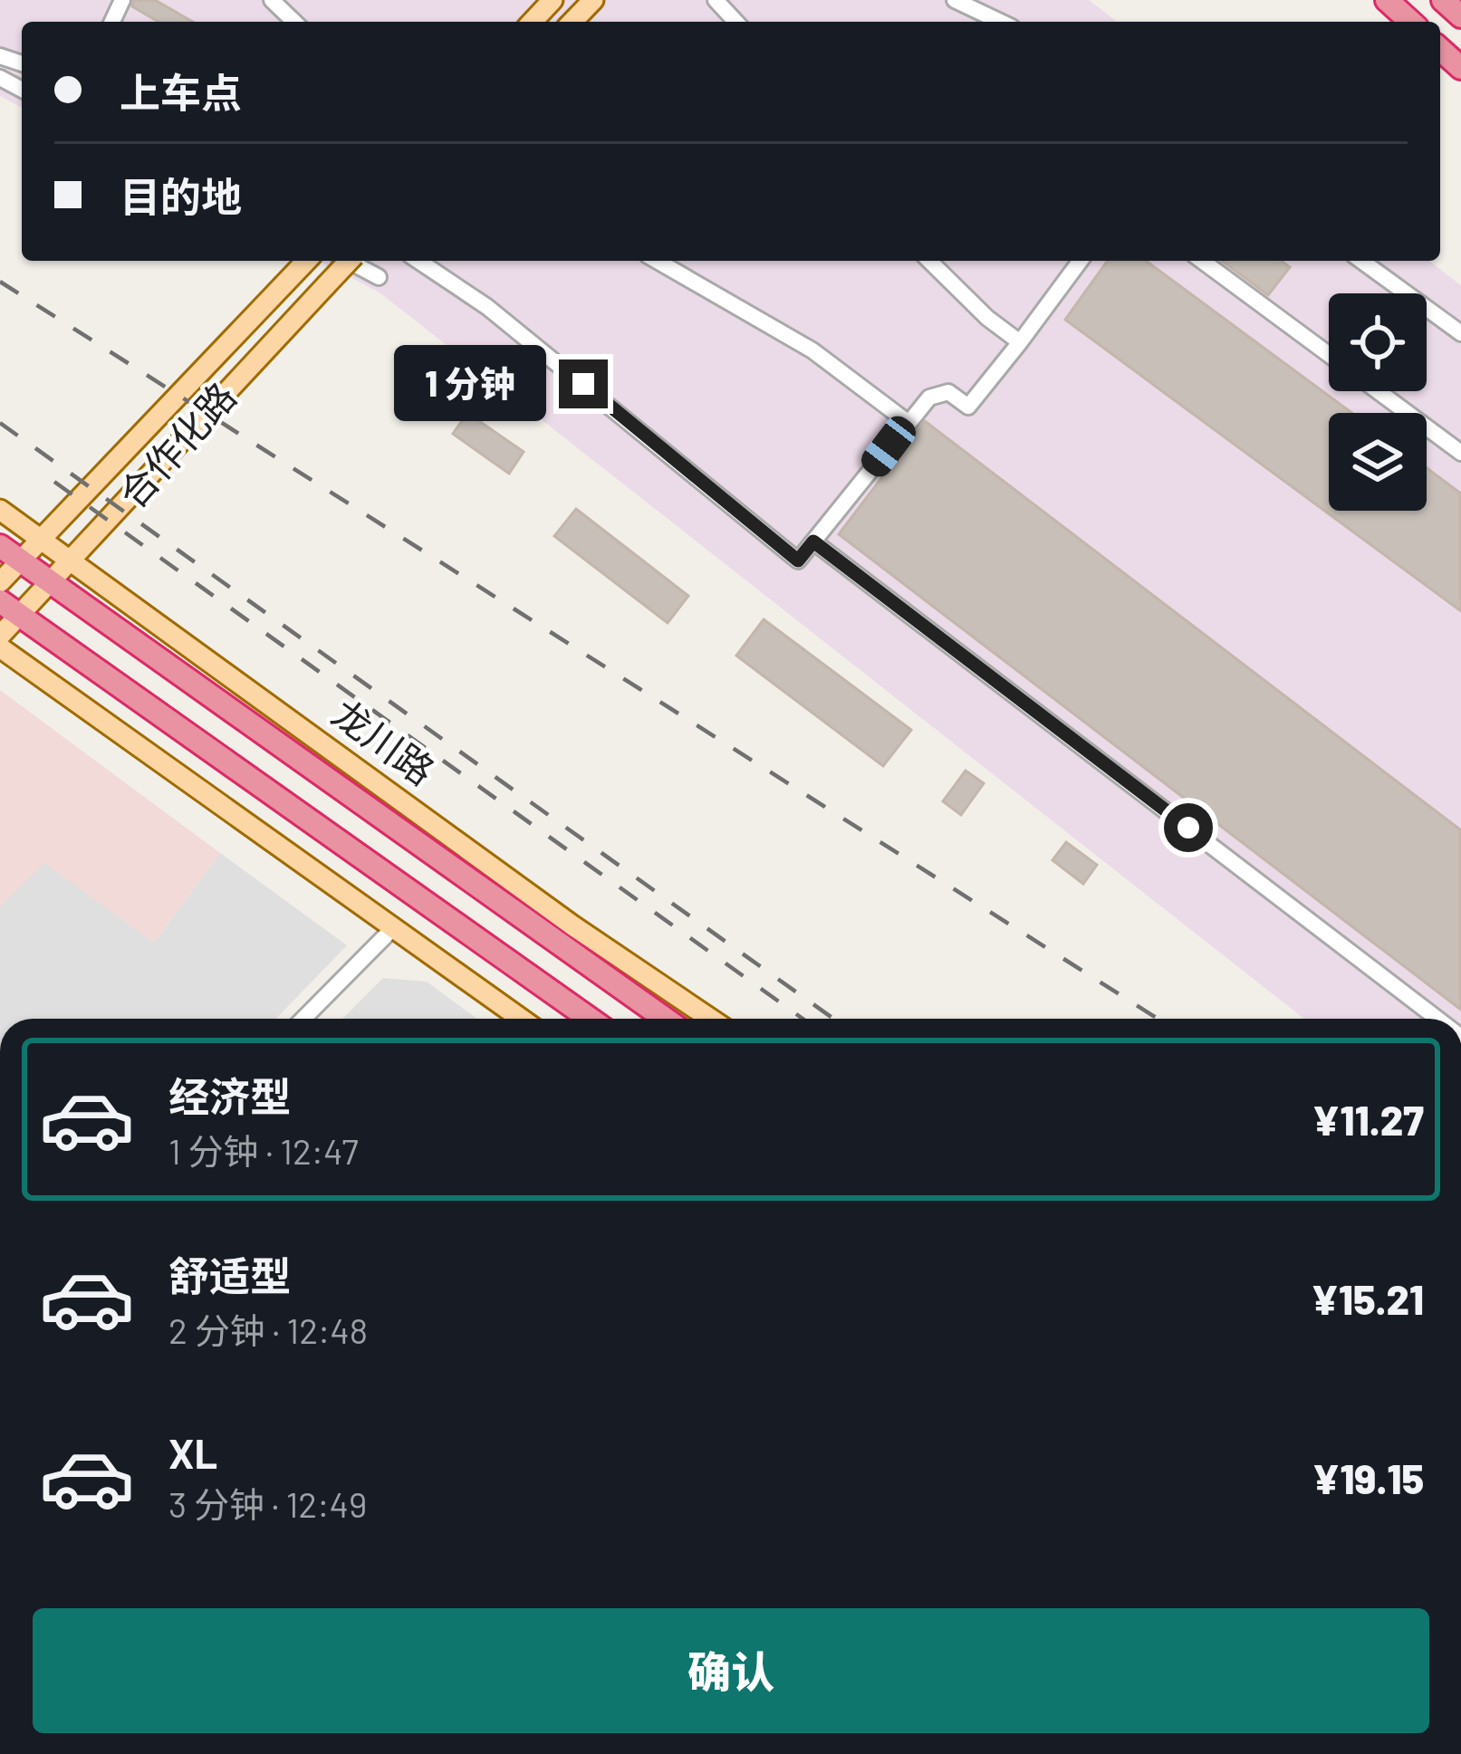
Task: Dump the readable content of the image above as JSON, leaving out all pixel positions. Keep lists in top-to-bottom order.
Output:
{
  "streets": {
    "highway": ["龙川路"],
    "main road": ["合作化路"]
  },
  "crossings": [
    ["合作化路", "龙川路"]
  ],
  "page": {
    "banner": ["上车点", "目的地"],
    "bubble": "1 分钟",
    "list": [
      {
        "name": "经济型",
        "note": "1 分钟 · 12:47",
        "value": "¥11.27"
      },
      {
        "name": "舒适型",
        "note": "2 分钟 · 12:48",
        "value": "¥15.21"
      },
      {
        "name": "XL",
        "note": "3 分钟 · 12:49",
        "value": "¥19.15"
      }
    ],
    "buttons": "确认"
  }
}
